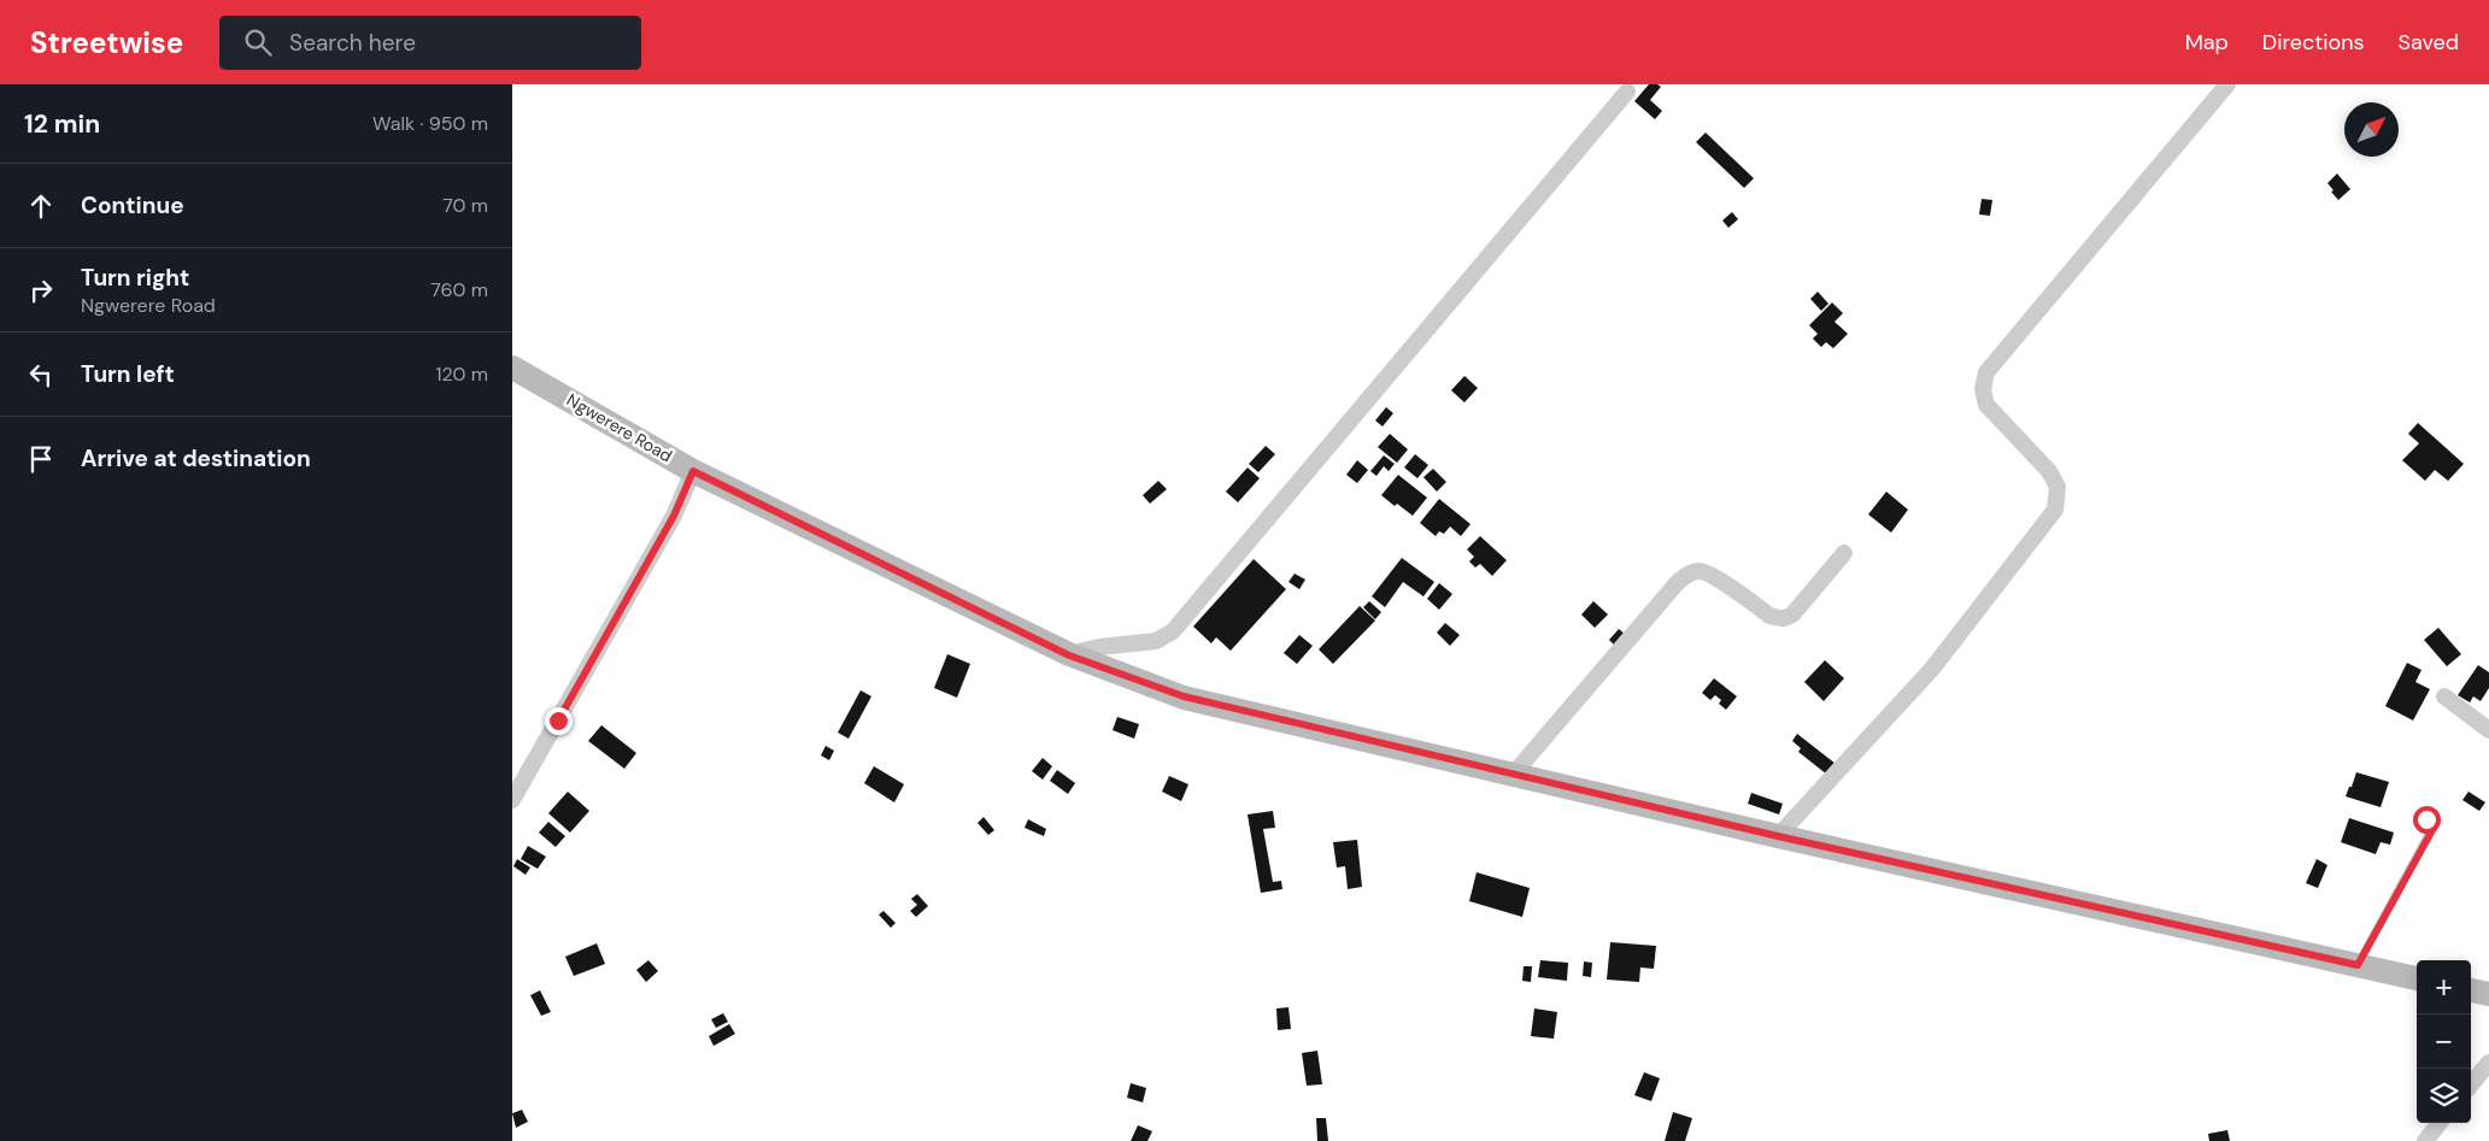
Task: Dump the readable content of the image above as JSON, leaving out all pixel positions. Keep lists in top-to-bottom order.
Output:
{
  "streets": {
    "main road": ["Ngwerere Road"]
  },
  "north": "top right",
  "page": {
    "header": "Streetwise",
    "search": "Search here",
    "nav": ["Map", "Directions", "Saved"],
    "heading": ["12 min", "Walk · 950 m"],
    "list": [
      ["Continue", "70 m"],
      ["Turn right", "Ngwerere Road", "760 m"],
      ["Turn left", "120 m"],
      "Arrive at destination"
    ],
    "map_buttons": ["+", "−"]
  }
}
